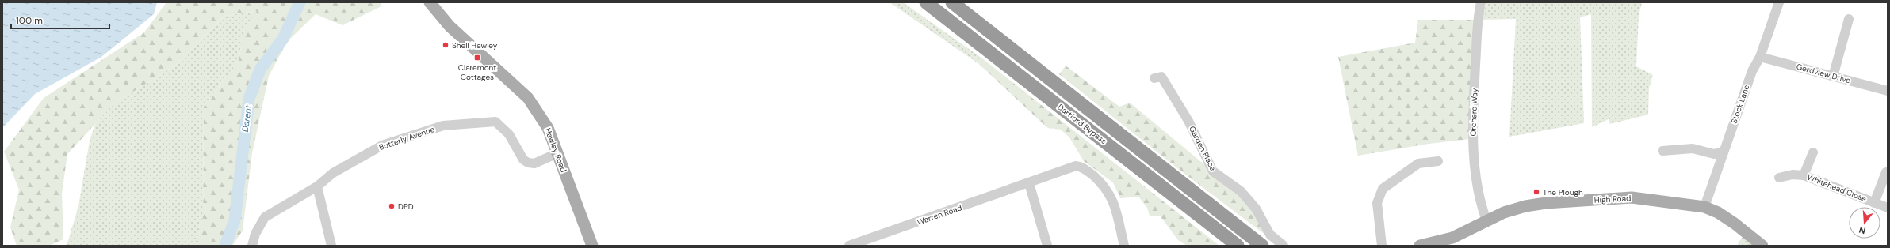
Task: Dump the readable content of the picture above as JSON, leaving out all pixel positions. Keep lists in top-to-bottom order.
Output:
{
  "streets": {
    "highway": ["Dartford Bypass"],
    "main road": ["Hawley Road", "High Road"],
    "street": [
      "Gerdview Drive",
      "Stock Lane",
      "Orchard Way",
      "Butterly Avenue",
      "Garden Place",
      "Whitehead Close",
      "Warren Road"
    ]
  },
  "crossings": [
    ["Gerdview Drive", "Stock Lane"],
    ["Stock Lane", "High Road"],
    ["Orchard Way", "High Road"],
    ["Butterly Avenue", "Hawley Road"]
  ],
  "water": ["Darent"],
  "places": {
    "other": ["Shell Hawley", "The Plough", "DPD"],
    "transit": ["Claremont Cottages"]
  },
  "scale_bar": "100 m",
  "north": "bottom"
}
